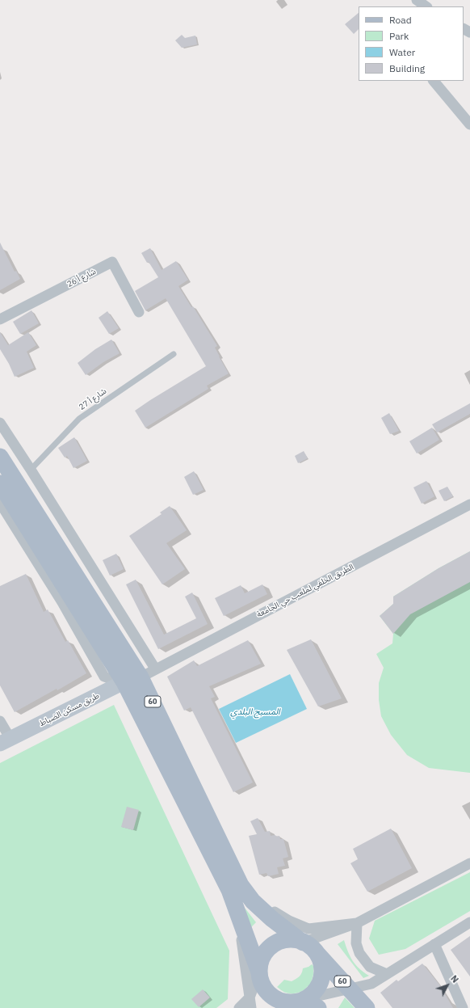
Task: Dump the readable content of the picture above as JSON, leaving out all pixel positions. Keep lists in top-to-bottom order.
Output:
{
  "streets": {
    "main road": ["60"],
    "street": ["شارع أ 26", "الطريق الخلفي لملعب حي الجامعة", "طريق مسكن الضباط"],
    "lane": ["شارع أ 27"]
  },
  "crossings": [
    ["الطريق الخلفي لملعب حي الجامعة", "60"],
    ["الطريق الخلفي لملعب حي الجامعة", "طريق مسكن الضباط"],
    ["60", "طريق مسكن الضباط"]
  ],
  "water": ["المسبح البلدي"],
  "legend": [
    "Road",
    "Park",
    "Water",
    "Building"
  ],
  "north": "top right"
}
